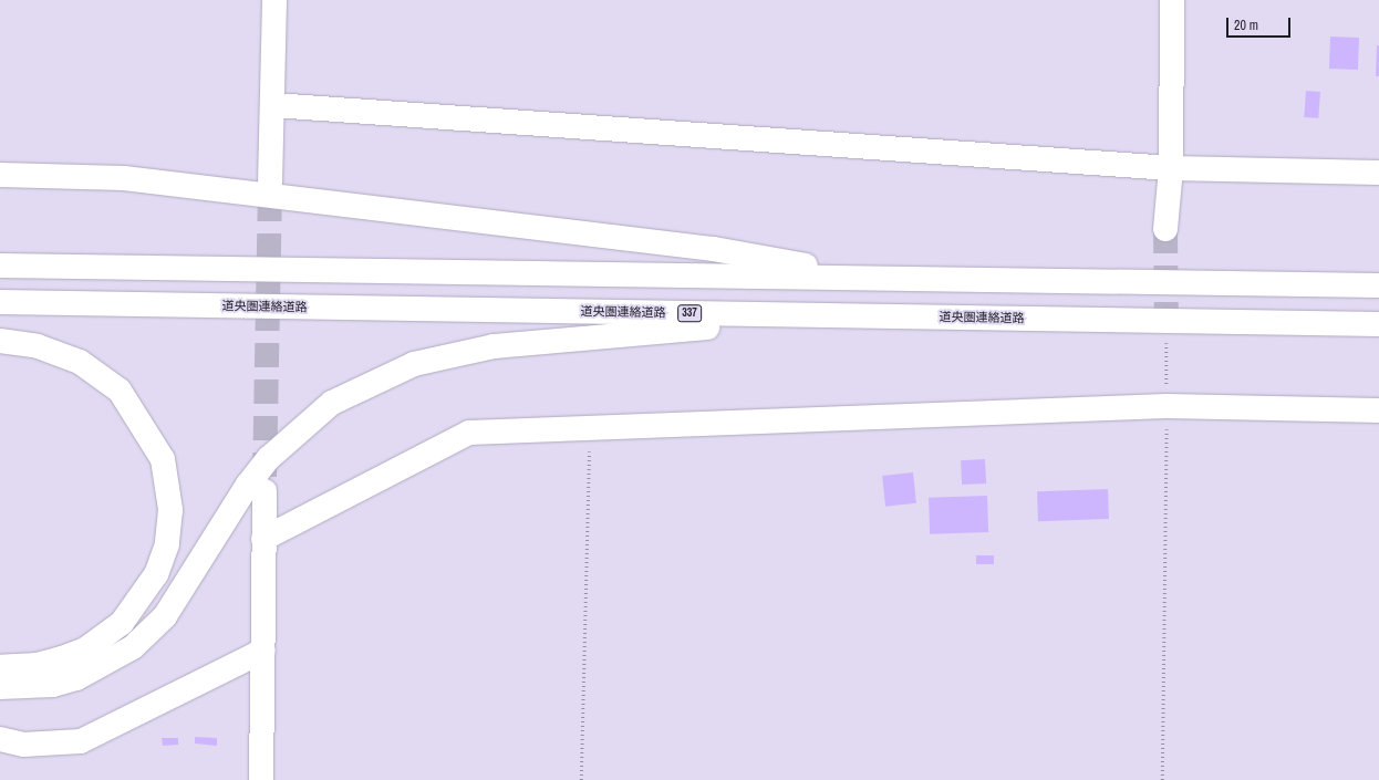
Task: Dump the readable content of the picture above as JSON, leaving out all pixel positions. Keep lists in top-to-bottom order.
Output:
{
  "streets": {
    "main road": ["道央圏連絡道路", "337"]
  },
  "scale_bar": "20 m"
}
